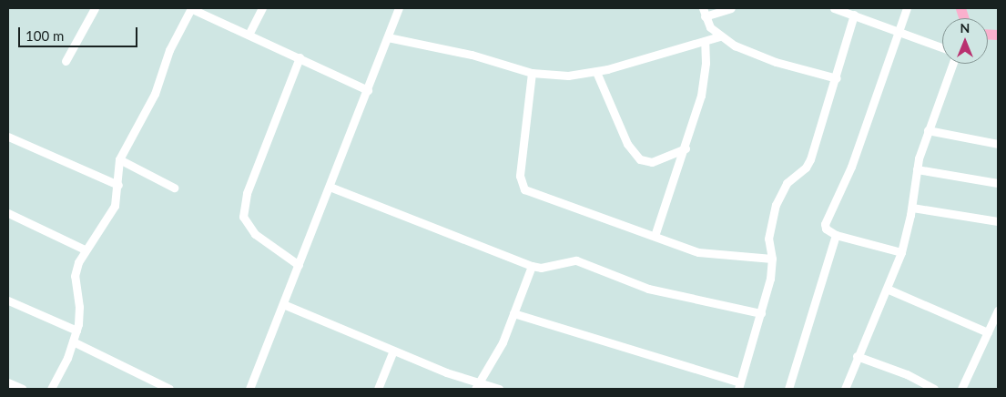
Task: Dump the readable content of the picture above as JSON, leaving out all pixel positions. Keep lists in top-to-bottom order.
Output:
{
  "scale_bar": "100 m",
  "north": "top"
}
